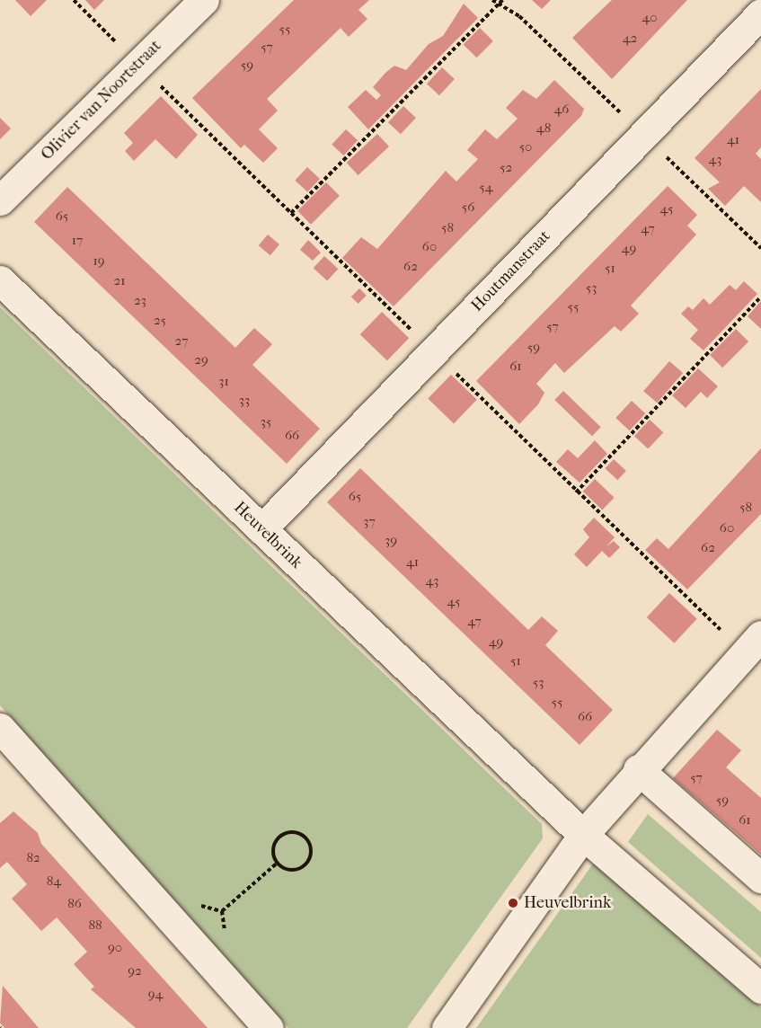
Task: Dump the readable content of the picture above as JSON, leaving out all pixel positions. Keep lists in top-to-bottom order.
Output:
{
  "streets": {
    "street": ["Olivier van Noortstraat", "Houtmanstraat", "Heuvelbrink"]
  },
  "crossings": [
    ["Houtmanstraat", "Heuvelbrink"]
  ],
  "places": ["Heuvelbrink"],
  "house_numbers": [
    "40",
    "55",
    "42",
    "57",
    "59",
    "46",
    "48",
    "41",
    "50",
    "43",
    "52",
    "54",
    "56",
    "45",
    "65",
    "58",
    "47",
    "17",
    "60",
    "49",
    "19",
    "62",
    "51",
    "21",
    "53",
    "23",
    "55",
    "25",
    "57",
    "27",
    "59",
    "29",
    "61",
    "31",
    "33",
    "35",
    "66",
    "65",
    "58",
    "37",
    "60",
    "39",
    "62",
    "41",
    "43",
    "45",
    "47",
    "49",
    "51",
    "53",
    "55",
    "66",
    "57",
    "59",
    "61",
    "82",
    "84",
    "86",
    "88",
    "90",
    "92",
    "94"
  ]
}
